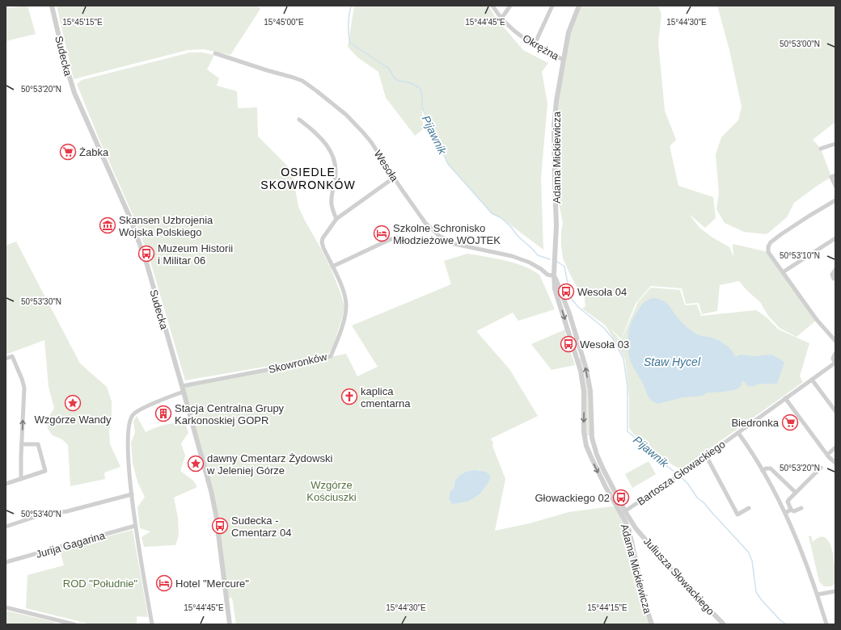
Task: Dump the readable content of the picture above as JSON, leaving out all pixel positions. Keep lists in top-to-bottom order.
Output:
{
  "streets": {
    "street": [
      "Okrężna",
      "Sudecka",
      "Adama Mickiewicza",
      "Wesoła",
      "Skowronków",
      "Bartosza Głowackiego",
      "Jurija Gagarina",
      "Juliusza Słowackiego"
    ]
  },
  "crossings": [
    ["Okrężna", "Adama Mickiewicza"],
    ["Sudecka", "Skowronków"],
    ["Adama Mickiewicza", "Wesoła"],
    ["Adama Mickiewicza", "Bartosza Głowackiego"],
    ["Adama Mickiewicza", "Juliusza Słowackiego"],
    ["Wesoła", "Skowronków"],
    ["Bartosza Głowackiego", "Juliusza Słowackiego"]
  ],
  "districts": ["OSIEDLE SKOWRONKÓW"],
  "water": ["Pijawnik", "Staw Hycel"],
  "parks": ["Wzgórze Kościuszki", "ROD \"Południe\""],
  "places": {
    "supermarket": ["Żabka", "Biedronka"],
    "museum": ["Skansen Uzbrojenia Wojska Polskiego"],
    "hotel": ["Szkolne Schronisko Młodzieżowe WOJTEK", "Hotel \"Mercure\""],
    "bus stop": [
      "Muzeum Historii i Militar 06",
      "Wesoła 04",
      "Wesoła 03",
      "Głowackiego 02",
      "Sudecka - Cmentarz 04"
    ],
    "church": ["kaplica cmentarna"],
    "place": ["Wzgórze Wandy", "dawny Cmentarz Żydowski w Jeleniej Górze"],
    "building": ["Stacja Centralna Grupy Karkonoskiej GOPR"]
  },
  "coordinates": [
    "15°45'15\"E",
    "15°45'00\"E",
    "15°44'45\"E",
    "15°44'30\"E",
    "50°53'00\"N",
    "50°53'20\"N",
    "50°53'10\"N",
    "50°53'30\"N",
    "50°53'40\"N",
    "15°44'15\"E"
  ]
}
